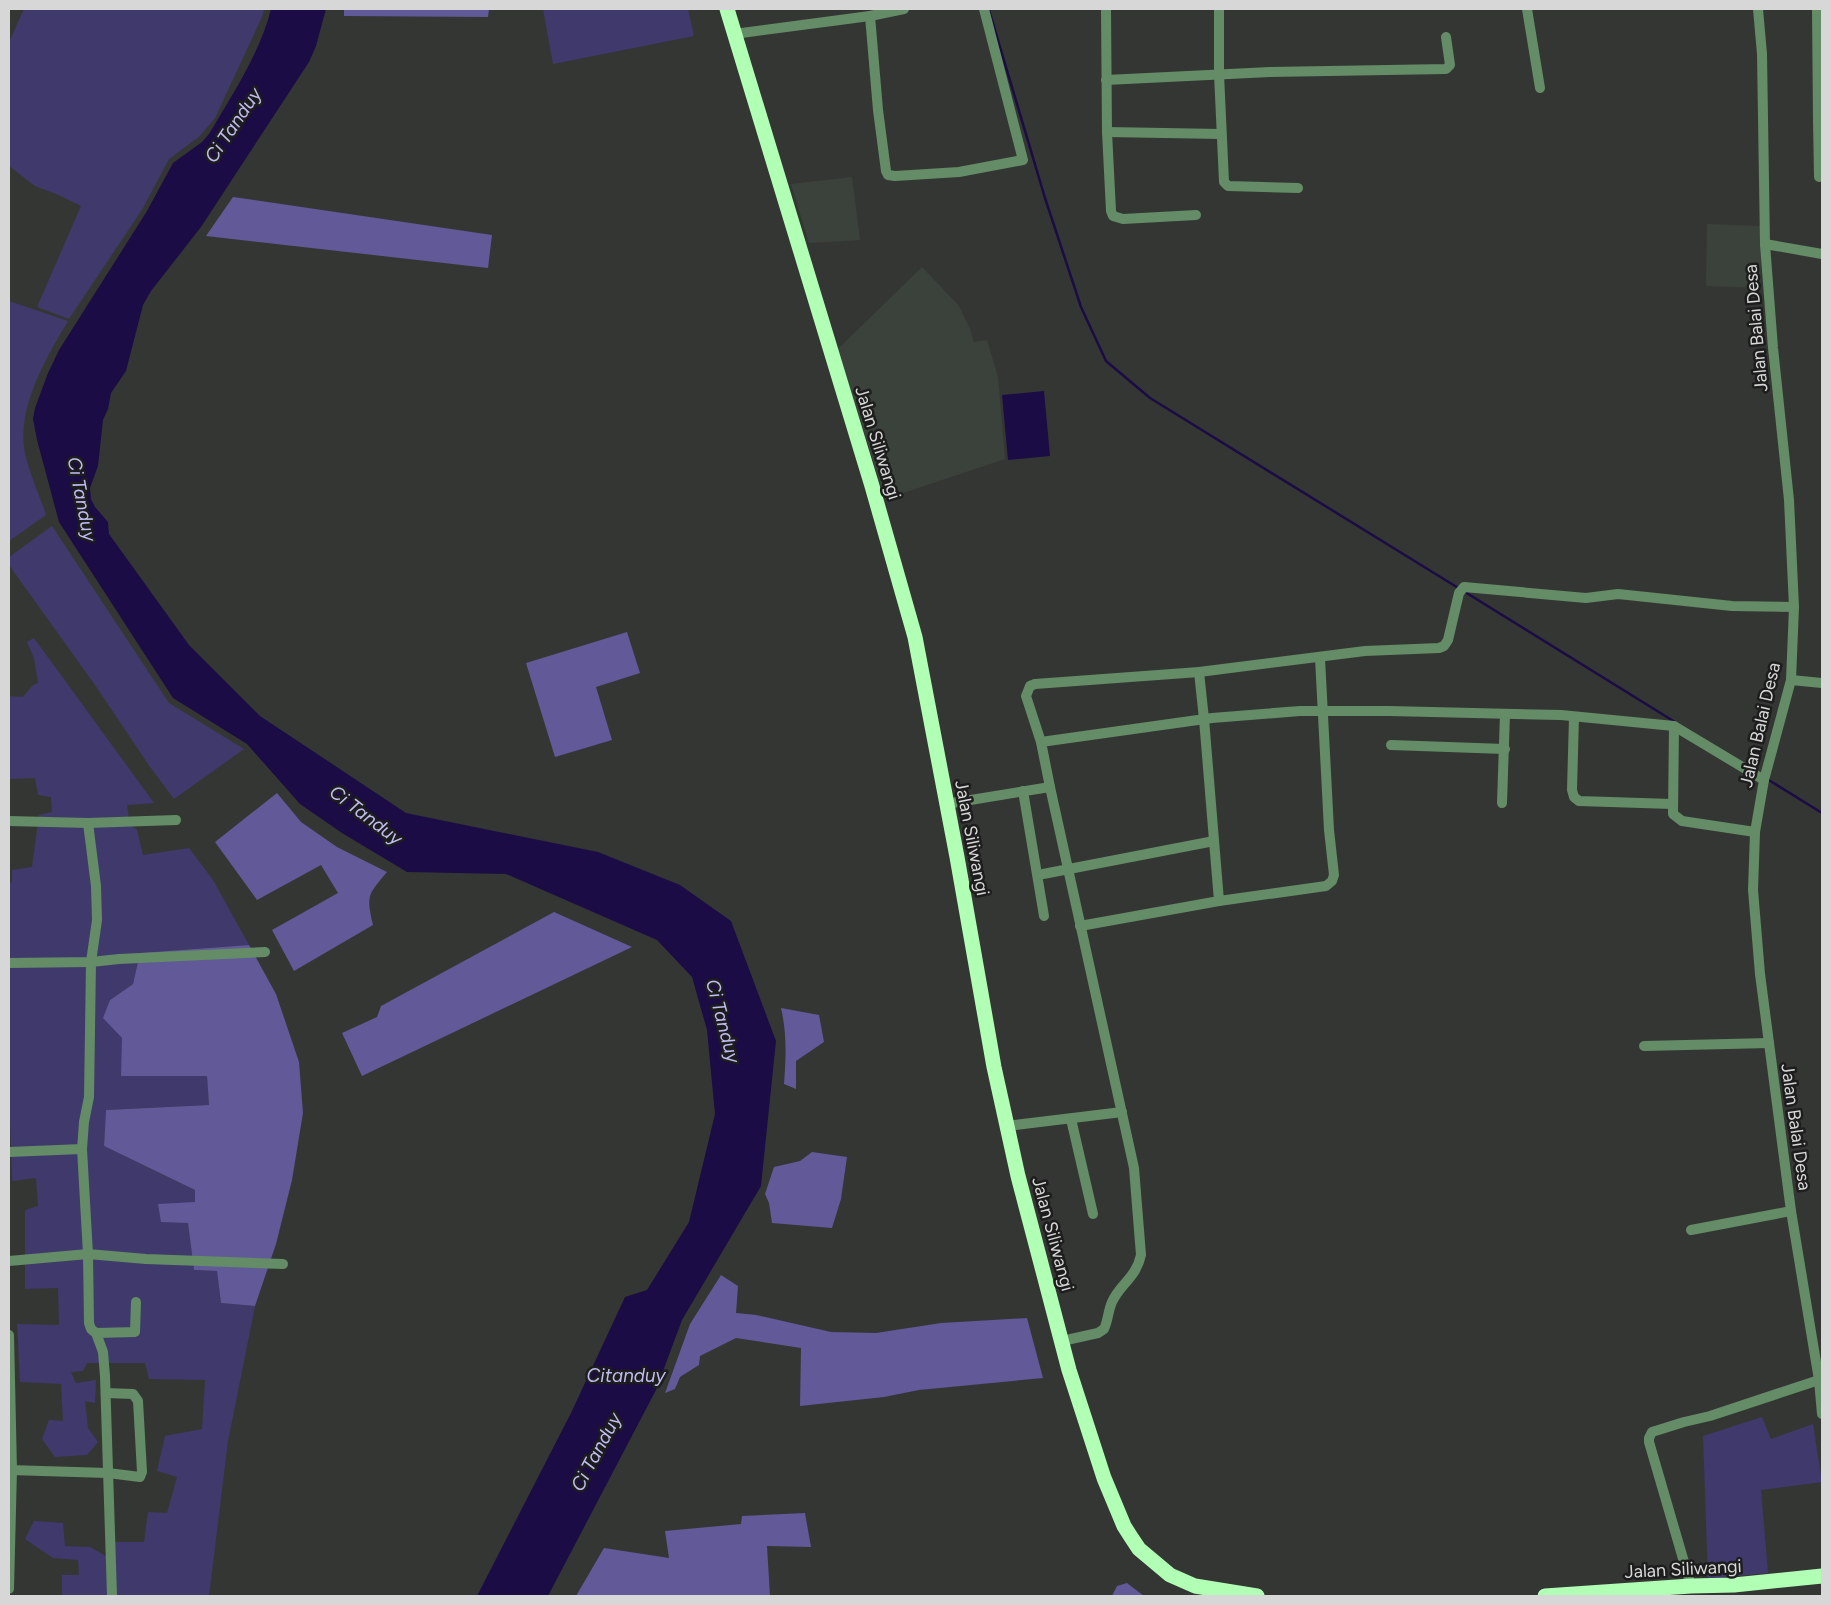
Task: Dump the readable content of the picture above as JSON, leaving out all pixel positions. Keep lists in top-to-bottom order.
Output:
{
  "streets": {
    "highway": ["Jalan Siliwangi"],
    "street": ["Jalan Balai Desa"]
  },
  "water": ["Ci Tanduy", "Citanduy"]
}
